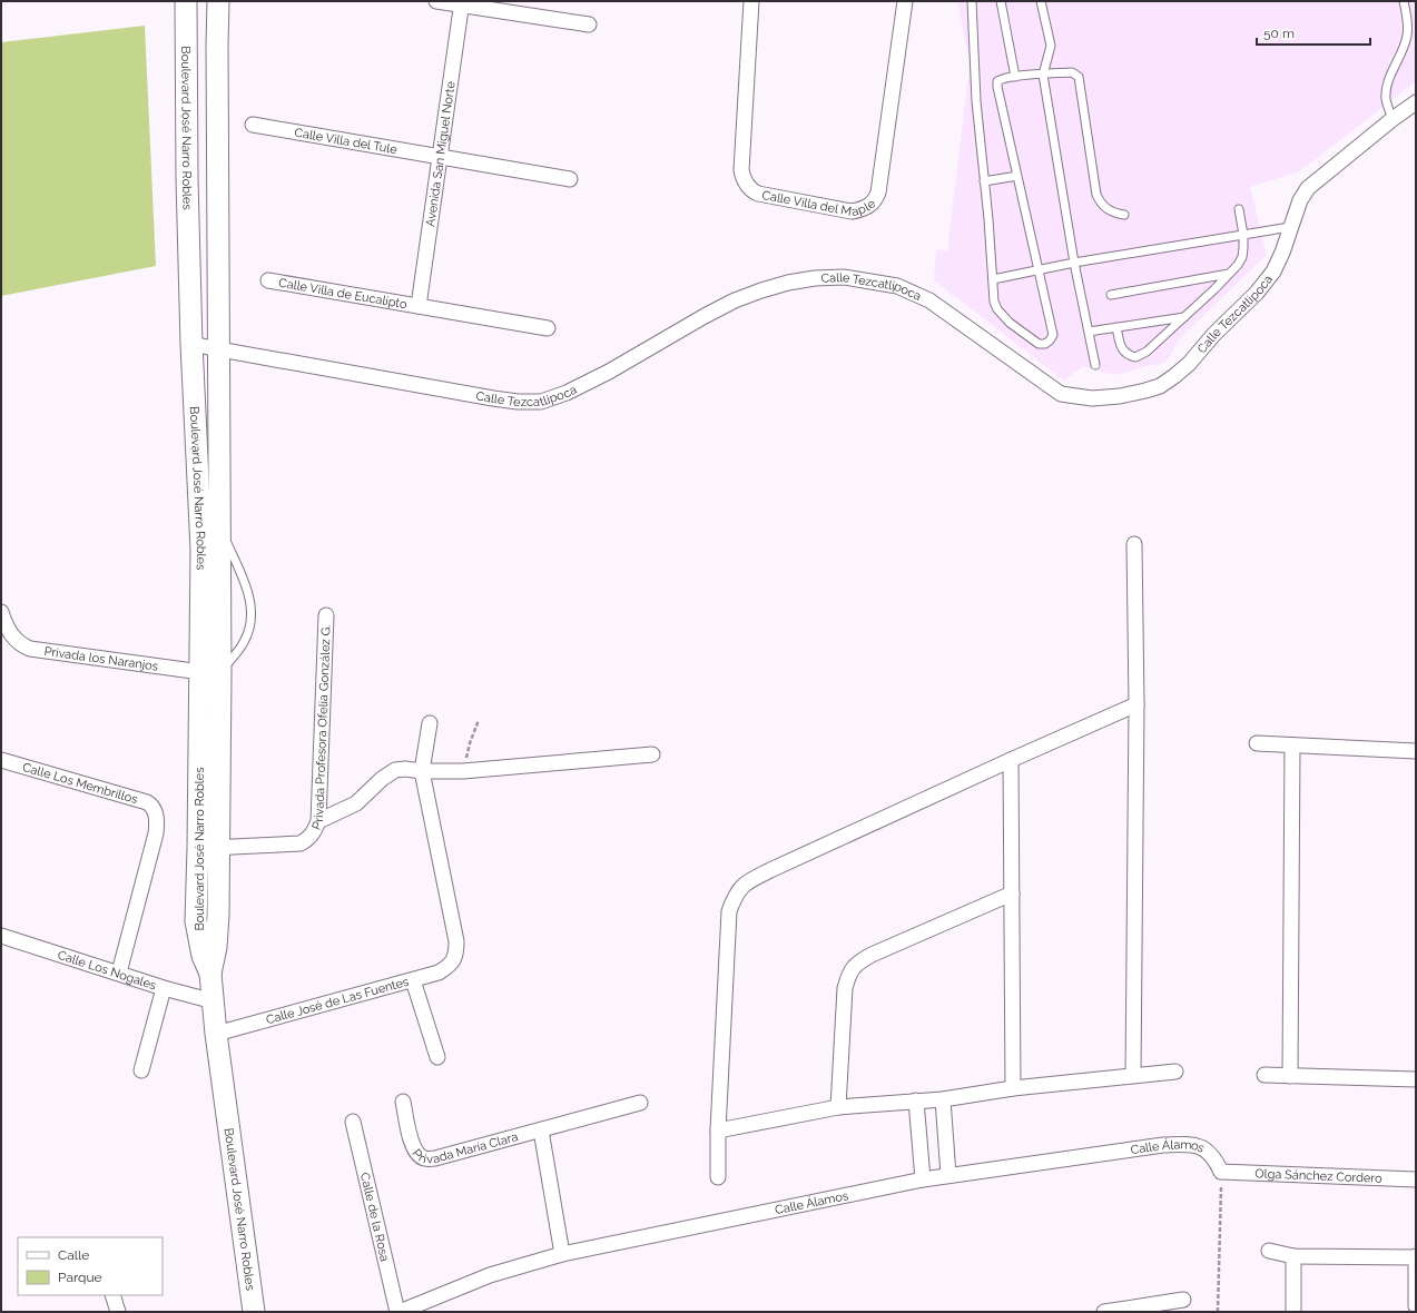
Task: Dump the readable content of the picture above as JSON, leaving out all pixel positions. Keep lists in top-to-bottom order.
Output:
{
  "streets": {
    "street": [
      "Boulevard José Narro Robles",
      "Calle Villa del Tule",
      "Avenida San Miguel Norte",
      "Calle Villa del Maple",
      "Calle Tezcatlipoca",
      "Calle Villa de Eucalipto",
      "Privada los Naranjos",
      "Privada Profesora Ofelia González G.",
      "Calle Los Membrillos",
      "Calle Los Nogales",
      "Calle José de Las Fuentes",
      "Privada María Clara",
      "Calle Álamos",
      "Olga Sánchez Cordero",
      "Calle de la Rosa"
    ]
  },
  "crossings": [
    ["Boulevard José Narro Robles", "Calle Tezcatlipoca"],
    ["Boulevard José Narro Robles", "Privada los Naranjos"],
    ["Boulevard José Narro Robles", "Privada Profesora Ofelia González G."],
    ["Boulevard José Narro Robles", "Calle Los Nogales"],
    ["Boulevard José Narro Robles", "Calle José de Las Fuentes"],
    ["Calle Villa del Tule", "Avenida San Miguel Norte"],
    ["Avenida San Miguel Norte", "Calle Villa de Eucalipto"],
    ["Calle Los Membrillos", "Calle Los Nogales"],
    ["Calle Álamos", "Olga Sánchez Cordero"],
    ["Calle Álamos", "Calle de la Rosa"]
  ],
  "legend": ["Calle", "Parque"],
  "scale_bar": "50 m"
}
